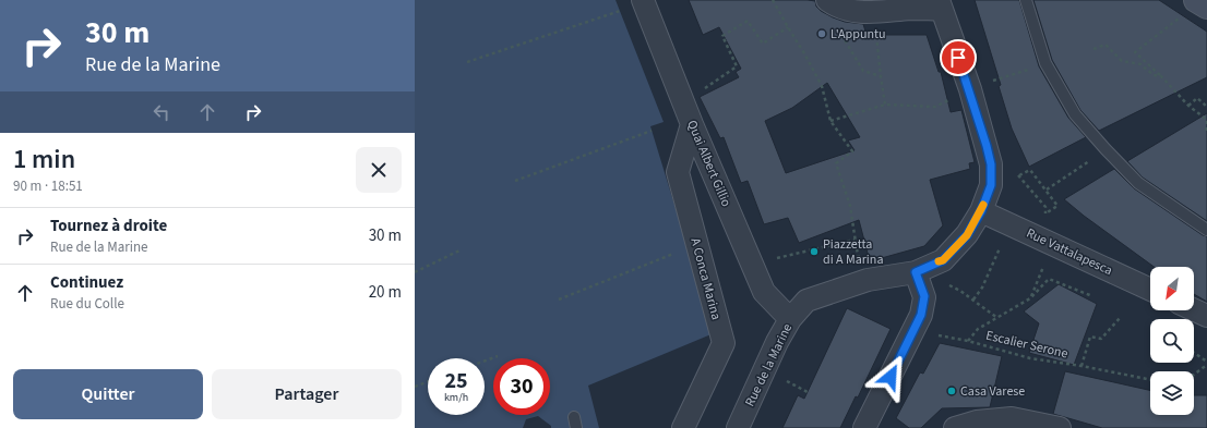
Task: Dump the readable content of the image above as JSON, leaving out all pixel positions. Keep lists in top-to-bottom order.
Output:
{
  "streets": {
    "street": [
      "Quai Albert Gillio",
      "Rue Vattalapesca",
      "A Conca Marina",
      "Rue de la Marine"
    ],
    "path": ["Escalier Serone"]
  },
  "crossings": [
    ["Quai Albert Gillio", "A Conca Marina"],
    ["Quai Albert Gillio", "Rue de la Marine"],
    ["Rue Vattalapesca", "Rue de la Marine"]
  ],
  "places": ["L'Appuntu", "Piazzetta di A Marina", "Casa Varese"],
  "north": "bottom left",
  "page": {
    "turn": ["30 m", "Rue de la Marine"],
    "heading": ["1 min", "90 m · 18:51"],
    "list": [
      {
        "name": "Tournez à droite",
        "note": "Rue de la Marine",
        "value": "30 m"
      },
      {
        "name": "Continuez",
        "note": "Rue du Colle",
        "value": "20 m"
      }
    ],
    "speed": "25 km/h",
    "limit": "30",
    "buttons": ["Quitter", "Partager"]
  }
}
